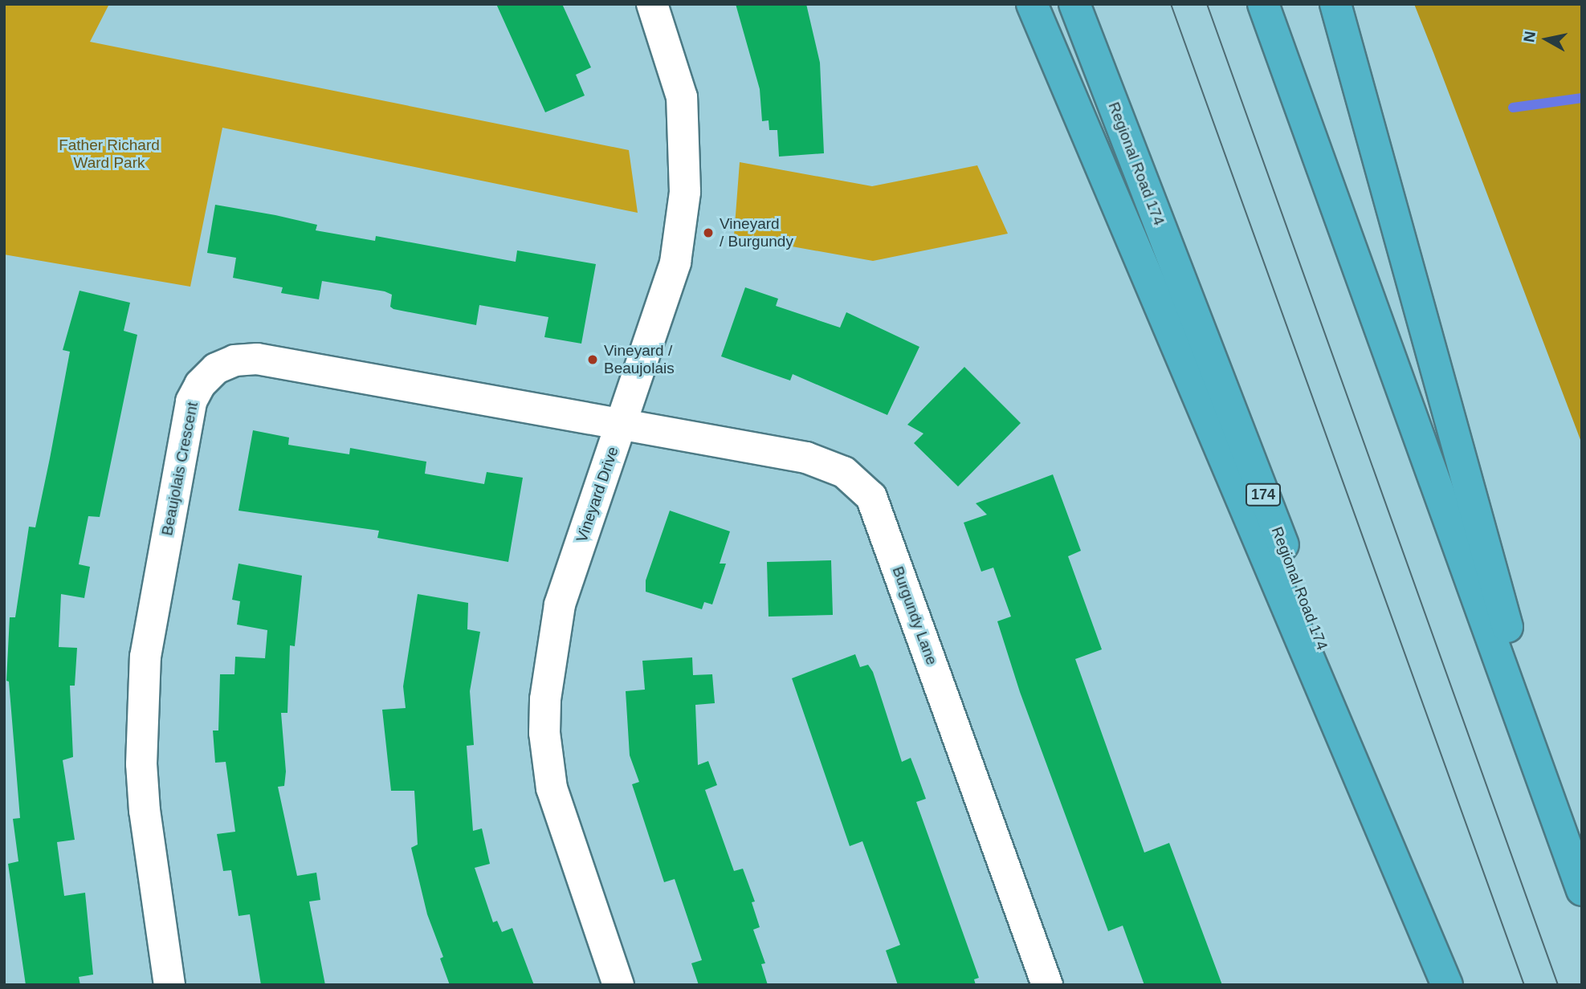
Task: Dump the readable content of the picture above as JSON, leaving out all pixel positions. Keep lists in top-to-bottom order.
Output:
{
  "streets": {
    "highway": ["Regional Road 174", "174"],
    "street": ["Beaujolais Crescent", "Vineyard Drive", "Burgundy Lane"]
  },
  "crossings": [
    ["Beaujolais Crescent", "Vineyard Drive"],
    ["Beaujolais Crescent", "Burgundy Lane"],
    ["Vineyard Drive", "Burgundy Lane"]
  ],
  "parks": ["Father Richard Ward Park"],
  "places": ["Vineyard / Burgundy", "Vineyard / Beaujolais"],
  "north": "left"
}
